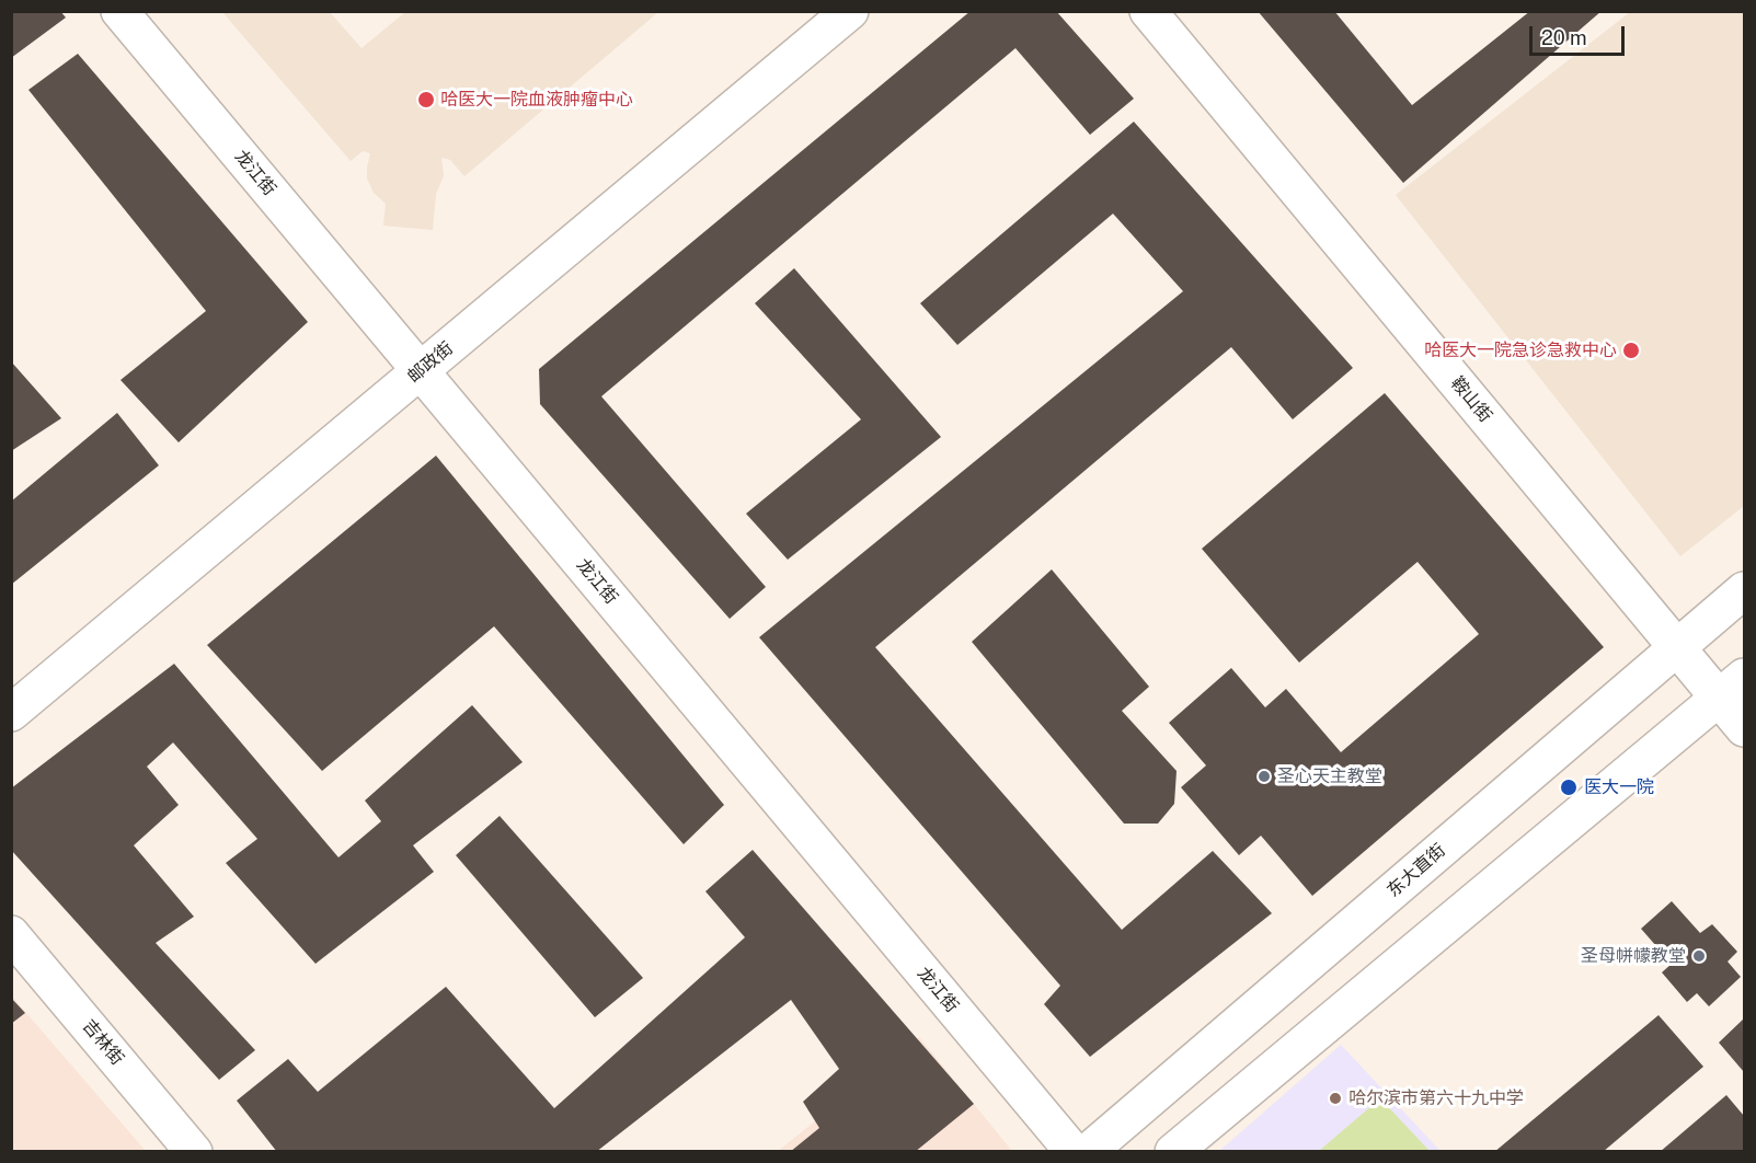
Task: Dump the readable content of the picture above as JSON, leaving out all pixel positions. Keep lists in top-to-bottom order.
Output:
{
  "streets": {
    "street": [
      "龙江街",
      "邮政街",
      "鞍山街",
      "东大直街",
      "吉林街"
    ]
  },
  "crossings": [
    ["龙江街", "邮政街"],
    ["鞍山街", "东大直街"]
  ],
  "places": [
    "哈医大一院血液肿瘤中心",
    "哈医大一院急诊急救中心",
    "圣心天主教堂",
    "医大一院",
    "圣母帡幪教堂",
    "哈尔滨市第六十九中学"
  ],
  "scale_bar": "20 m"
}
